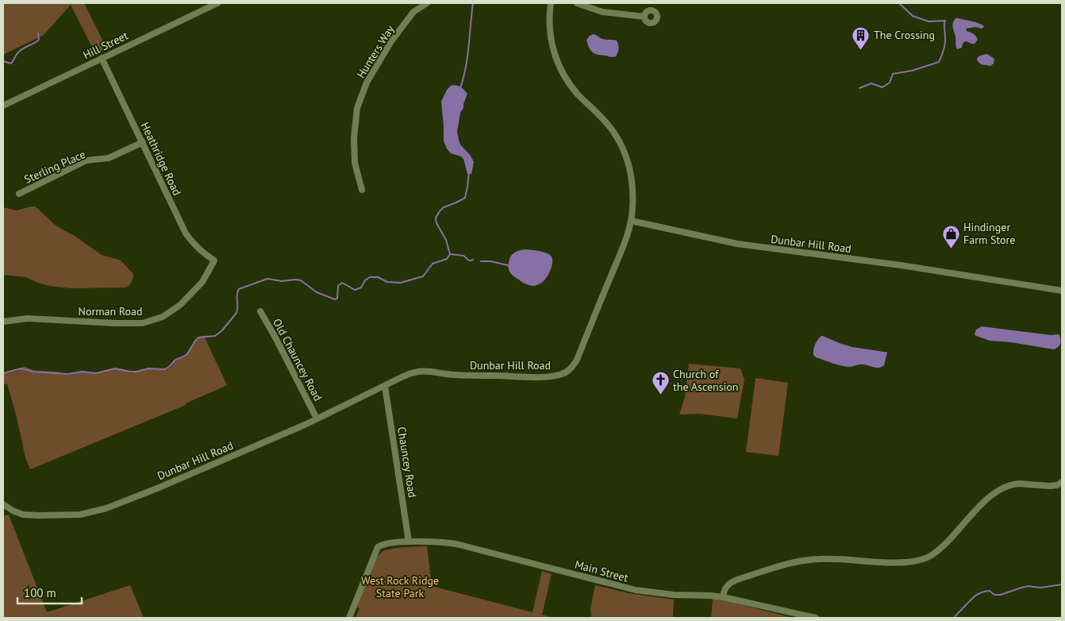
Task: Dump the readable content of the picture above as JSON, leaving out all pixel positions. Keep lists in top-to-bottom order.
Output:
{
  "streets": {
    "street": [
      "Hill Street",
      "Hunters Way",
      "Heathridge Road",
      "Sterling Place",
      "Dunbar Hill Road",
      "Norman Road",
      "Old Chauncey Road",
      "Chauncey Road",
      "Main Street"
    ]
  },
  "crossings": [
    ["Hill Street", "Heathridge Road"],
    ["Heathridge Road", "Sterling Place"],
    ["Heathridge Road", "Norman Road"],
    ["Dunbar Hill Road", "Old Chauncey Road"],
    ["Dunbar Hill Road", "Chauncey Road"],
    ["Chauncey Road", "Main Street"]
  ],
  "parks": ["West Rock Ridge State Park"],
  "places": {
    "building": ["The Crossing"],
    "shop": ["Hindinger Farm Store"],
    "church": ["Church of the Ascension"]
  },
  "scale_bar": "100 m"
}
